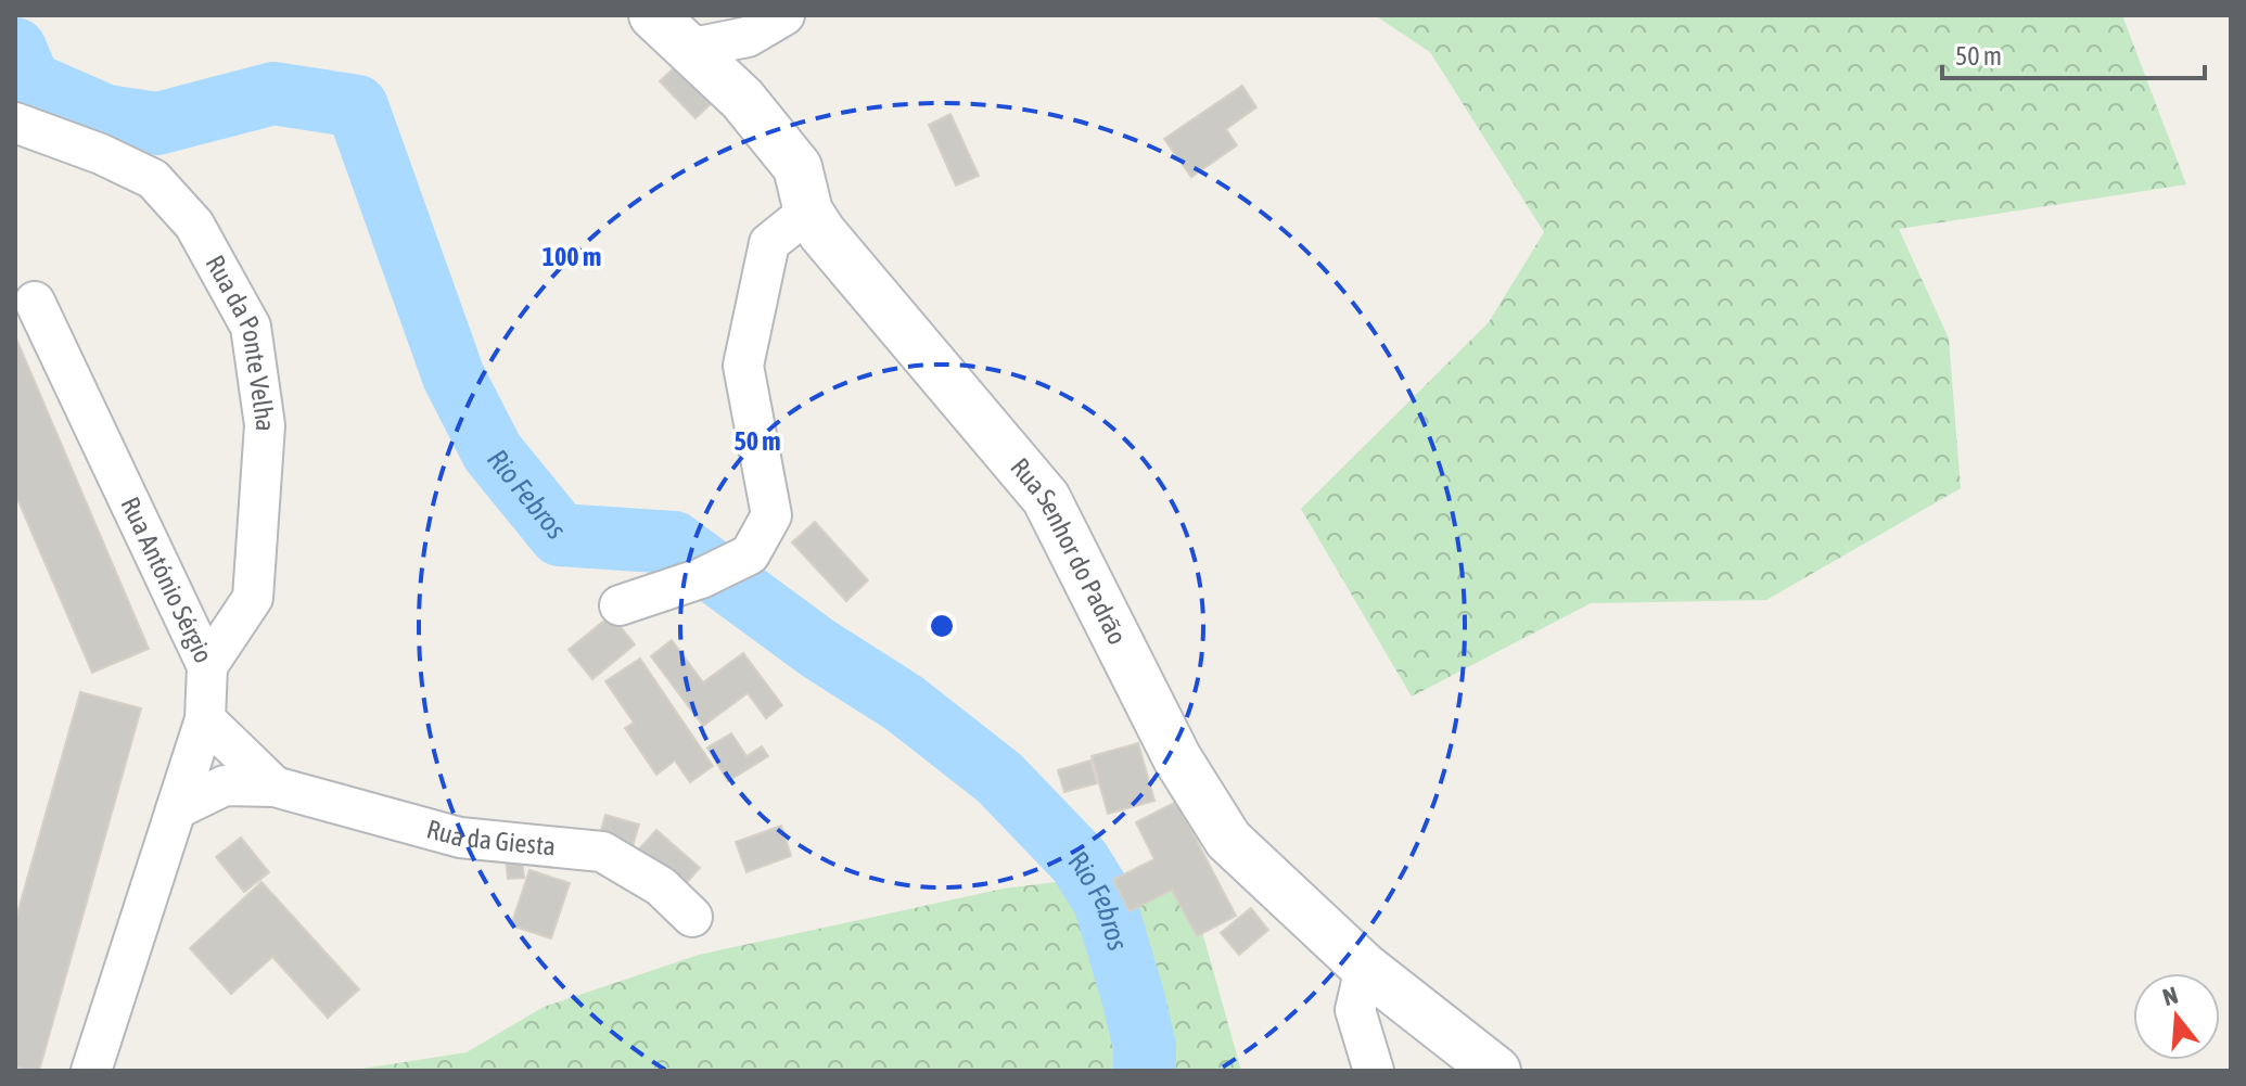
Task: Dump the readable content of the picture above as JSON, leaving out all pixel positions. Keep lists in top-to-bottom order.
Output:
{
  "streets": {
    "street": [
      "Rua da Ponte Velha",
      "Rua Senhor do Padrão",
      "Rua António Sérgio",
      "Rua da Giesta"
    ]
  },
  "crossings": [
    ["Rua da Ponte Velha", "Rua António Sérgio"],
    ["Rua António Sérgio", "Rua da Giesta"]
  ],
  "water": ["Rio Febros"],
  "scale_bar": "50 m",
  "north": "top",
  "rings": ["100 m", "50 m"]
}
